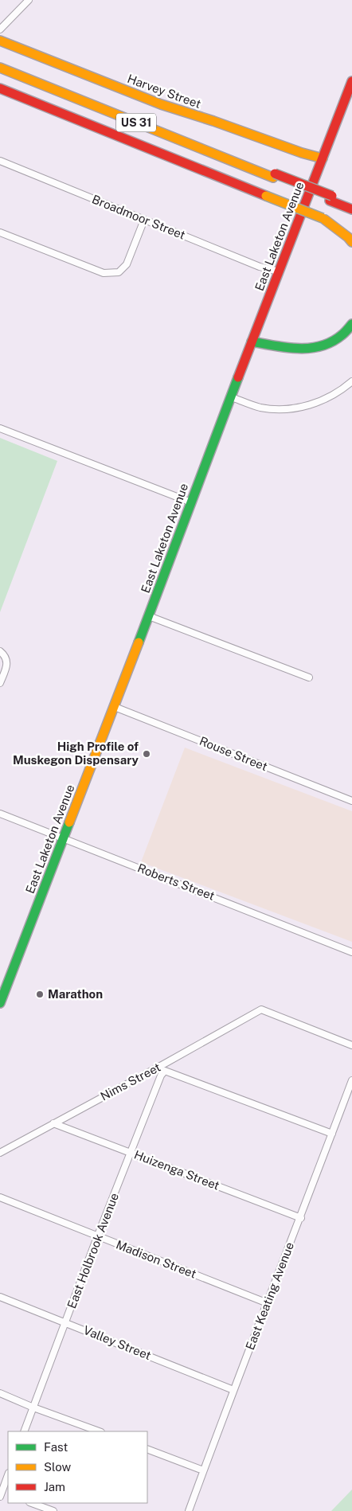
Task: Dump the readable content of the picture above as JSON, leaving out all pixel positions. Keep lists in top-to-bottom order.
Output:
{
  "streets": {
    "main road": ["Harvey Street", "US 31", "East Laketon Avenue"],
    "street": [
      "Broadmoor Street",
      "Rouse Street",
      "Roberts Street",
      "Nims Street",
      "Huizenga Street",
      "East Holbrook Avenue",
      "Madison Street",
      "East Keating Avenue",
      "Valley Street"
    ]
  },
  "crossings": [
    ["Harvey Street", "East Laketon Avenue"],
    ["Broadmoor Street", "East Laketon Avenue"],
    ["East Laketon Avenue", "Rouse Street"],
    ["East Laketon Avenue", "Roberts Street"],
    ["Nims Street", "Huizenga Street"],
    ["Huizenga Street", "East Holbrook Avenue"],
    ["Huizenga Street", "East Keating Avenue"],
    ["East Holbrook Avenue", "Madison Street"],
    ["East Holbrook Avenue", "East Keating Avenue"],
    ["East Holbrook Avenue", "Valley Street"],
    ["Madison Street", "East Keating Avenue"],
    ["East Keating Avenue", "Valley Street"]
  ],
  "places": ["High Profile of Muskegon Dispensary", "Marathon"],
  "legend": ["Fast", "Slow", "Jam"]
}
